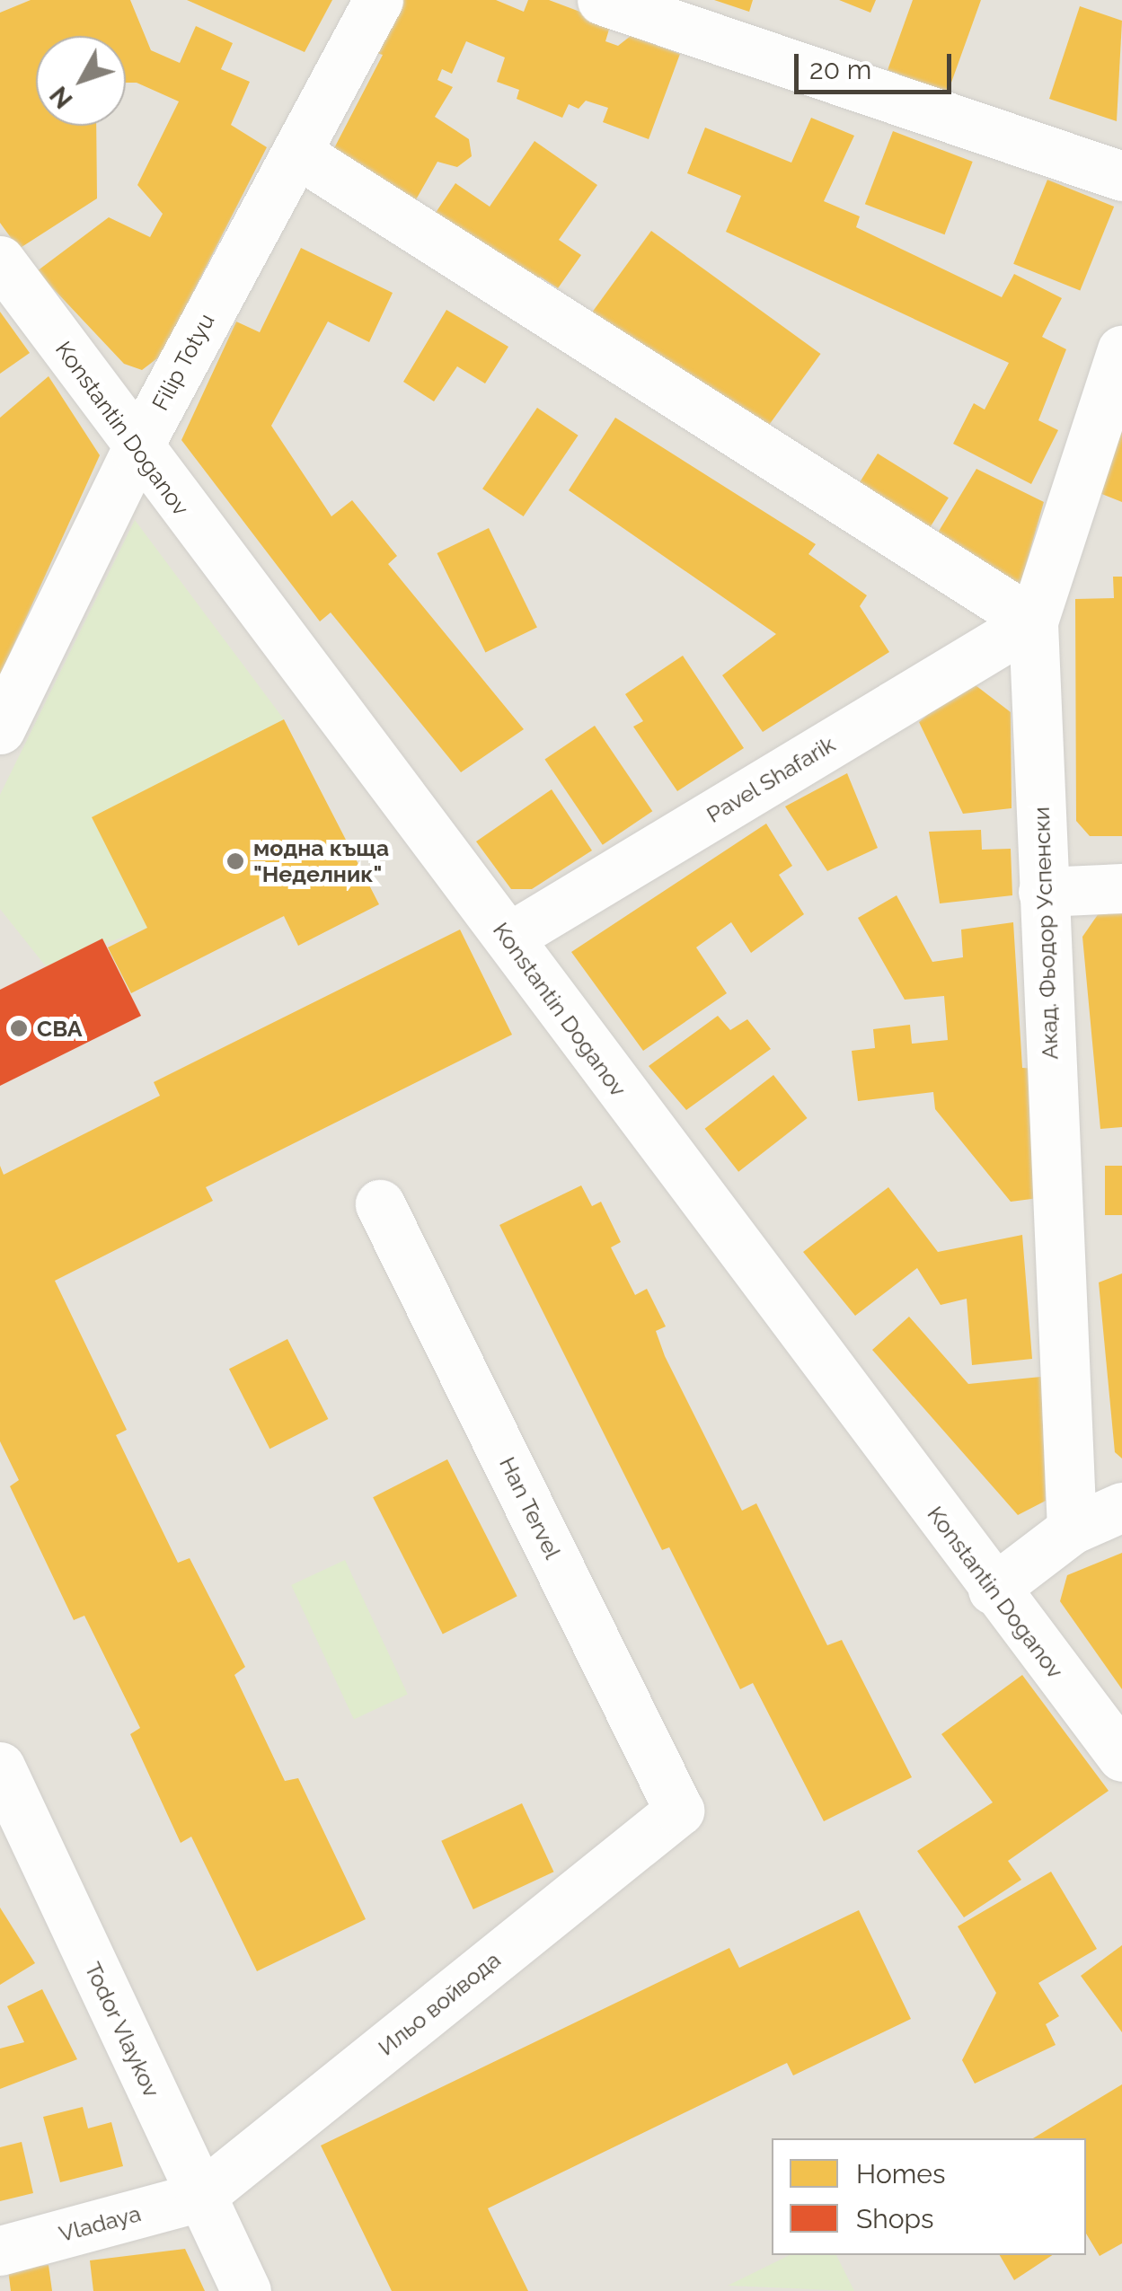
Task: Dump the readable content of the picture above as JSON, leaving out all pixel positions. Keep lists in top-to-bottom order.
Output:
{
  "streets": {
    "street": [
      "Filip Totyu",
      "Konstantin Doganov",
      "Pavel Shafarik",
      "Акад. Фьодор Успенски",
      "Han Tervel",
      "Ильо войвода",
      "Todor Vlaykov",
      "Vladaya"
    ]
  },
  "crossings": [
    ["Filip Totyu", "Konstantin Doganov"],
    ["Konstantin Doganov", "Pavel Shafarik"],
    ["Pavel Shafarik", "Акад. Фьодор Успенски"],
    ["Han Tervel", "Ильо войвода"],
    ["Ильо войвода", "Todor Vlaykov"],
    ["Ильо войвода", "Vladaya"],
    ["Todor Vlaykov", "Vladaya"]
  ],
  "places": ["модна къща \"Неделник\"", "CBA"],
  "legend": ["Homes", "Shops"],
  "scale_bar": "20 m",
  "north": "bottom left"
}
